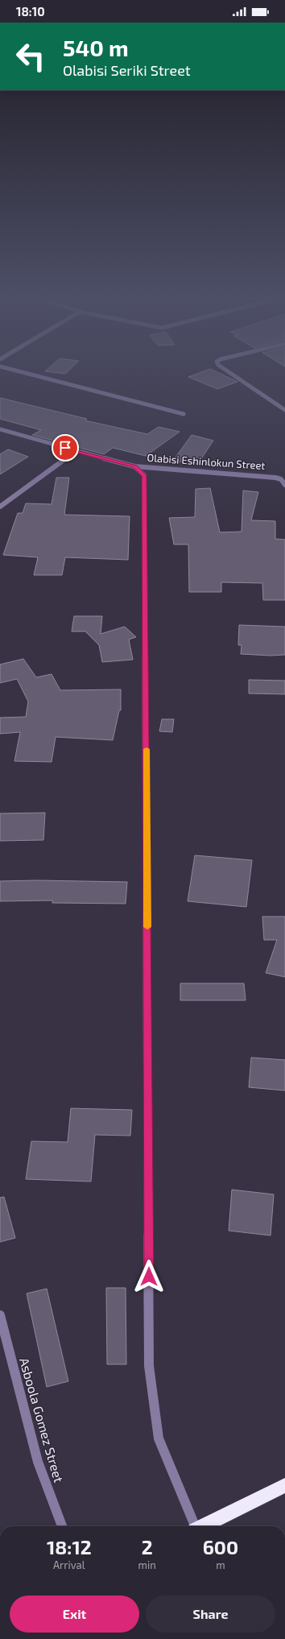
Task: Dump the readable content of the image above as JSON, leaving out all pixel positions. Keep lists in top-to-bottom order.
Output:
{
  "streets": {
    "street": ["Olabisi Eshinlokun Street", "Asboola Gomez Street"]
  },
  "page": {
    "status": "18:10",
    "turn": ["540 m", "Olabisi Seriki Street"],
    "eta": [
      "18:12",
      "Arrival",
      "2",
      "min",
      "600",
      "m"
    ],
    "buttons": ["Exit", "Share"]
  }
}
